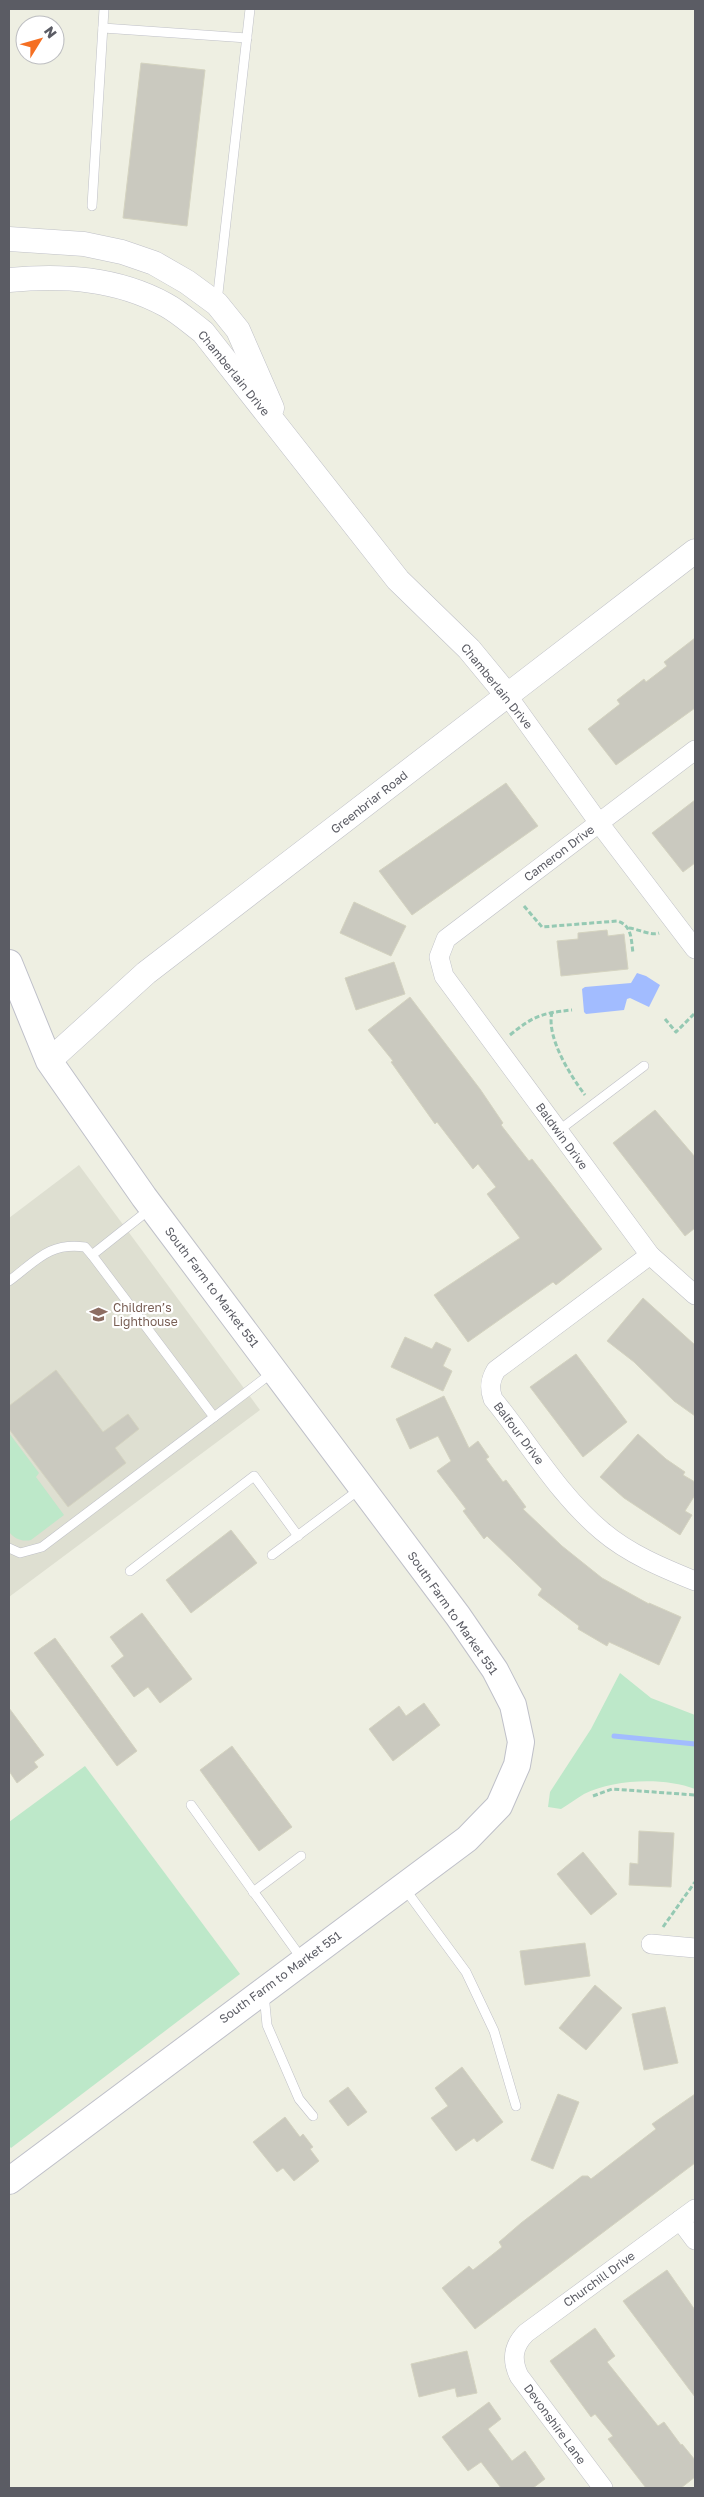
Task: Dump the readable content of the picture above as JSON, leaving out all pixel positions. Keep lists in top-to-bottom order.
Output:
{
  "streets": {
    "main road": ["South Farm to Market 551"],
    "street": [
      "Chamberlain Drive",
      "Greenbriar Road",
      "Cameron Drive",
      "Baldwin Drive",
      "Balfour Drive",
      "Churchill Drive",
      "Devonshire Lane"
    ]
  },
  "crossings": [
    ["Chamberlain Drive", "Greenbriar Road"],
    ["Chamberlain Drive", "Cameron Drive"],
    ["Greenbriar Road", "South Farm to Market 551"],
    ["Cameron Drive", "Baldwin Drive"],
    ["Baldwin Drive", "Balfour Drive"],
    ["Churchill Drive", "Devonshire Lane"]
  ],
  "places": {
    "school or university": ["Children’s Lighthouse"]
  },
  "north": "top right"
}
